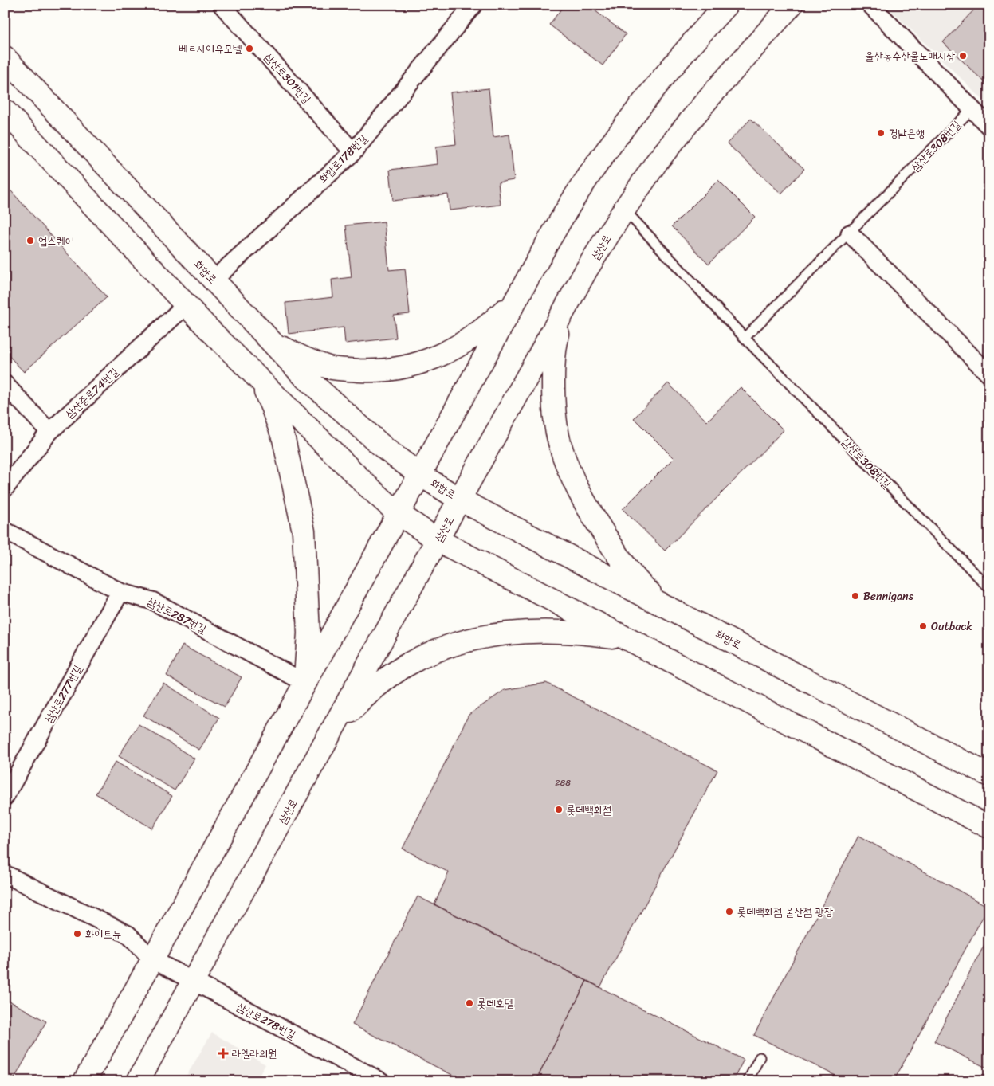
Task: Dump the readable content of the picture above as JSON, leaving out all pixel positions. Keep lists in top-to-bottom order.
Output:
{
  "streets": {
    "main road": ["삼산로", "화합로"],
    "street": [
      "삼산로301번길",
      "화합로178번길",
      "삼산중로74번길",
      "삼산로287번길",
      "삼산로277번길",
      "삼산로278번길"
    ],
    "lane": ["삼산로308번길"]
  },
  "crossings": [
    ["삼산로301번길", "화합로178번길"],
    ["삼산로308번길", "삼산로"],
    ["화합로178번길", "화합로"],
    ["삼산로", "화합로"],
    ["삼산로", "삼산로278번길"],
    ["삼산로287번길", "삼산로277번길"]
  ],
  "places": {
    "other": [
      "베르사이유모텔",
      "울산농수산물도매시장",
      "경남은행",
      "업스퀘어",
      "Bennigans",
      "Outback",
      "롯데백화점",
      "롯데백화점 울산점 광장",
      "화이트듀",
      "롯데호텔"
    ],
    "health": ["라엘라의원"]
  },
  "house_numbers": ["288"]
}
